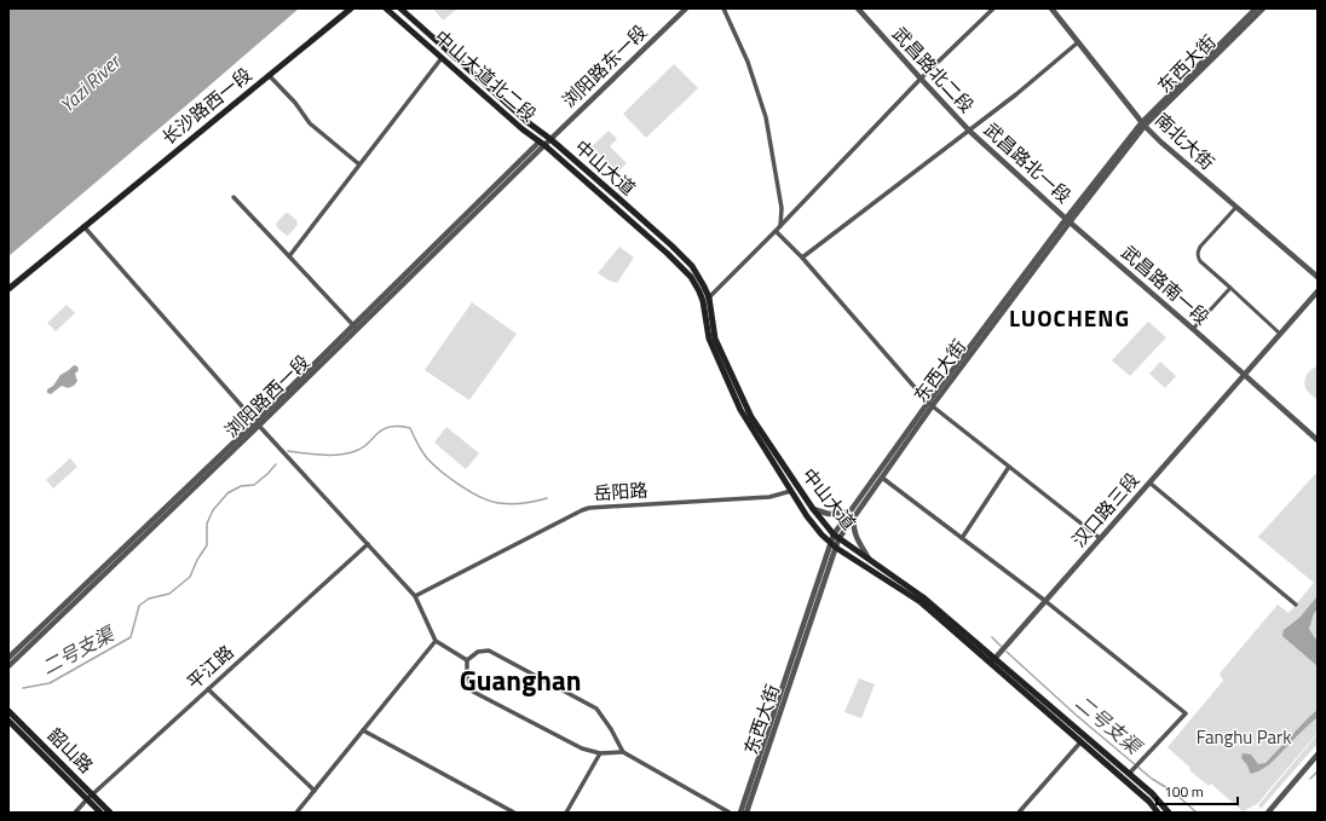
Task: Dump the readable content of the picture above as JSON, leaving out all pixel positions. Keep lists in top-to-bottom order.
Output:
{
  "streets": {
    "main road": [
      "中山大道北二段",
      "长沙路西一段",
      "中山大道",
      "韶山路"
    ],
    "street": [
      "东西大街",
      "浏阳路东一段",
      "武昌路北二段",
      "南北大街",
      "武昌路北一段",
      "武昌路南一段",
      "浏阳路西一段",
      "岳阳路",
      "汉口路三段",
      "平江路"
    ]
  },
  "crossings": [
    ["东西大街", "南北大街"],
    ["东西大街", "武昌路北一段"],
    ["东西大街", "中山大道"],
    ["东西大街", "武昌路南一段"],
    ["浏阳路东一段", "中山大道北二段"],
    ["浏阳路东一段", "中山大道"],
    ["浏阳路东一段", "浏阳路西一段"],
    ["武昌路北二段", "武昌路北一段"],
    ["中山大道北二段", "中山大道"],
    ["中山大道北二段", "浏阳路西一段"],
    ["武昌路北一段", "武昌路南一段"],
    ["中山大道", "浏阳路西一段"],
    ["中山大道", "岳阳路"],
    ["中山大道", "汉口路三段"],
    ["武昌路南一段", "汉口路三段"],
    ["平江路", "韶山路"]
  ],
  "districts": ["LUOCHENG", "Guanghan"],
  "water": ["Yazi River", "二号支渠"],
  "parks": ["Fanghu Park"],
  "scale_bar": "100 m"
}
